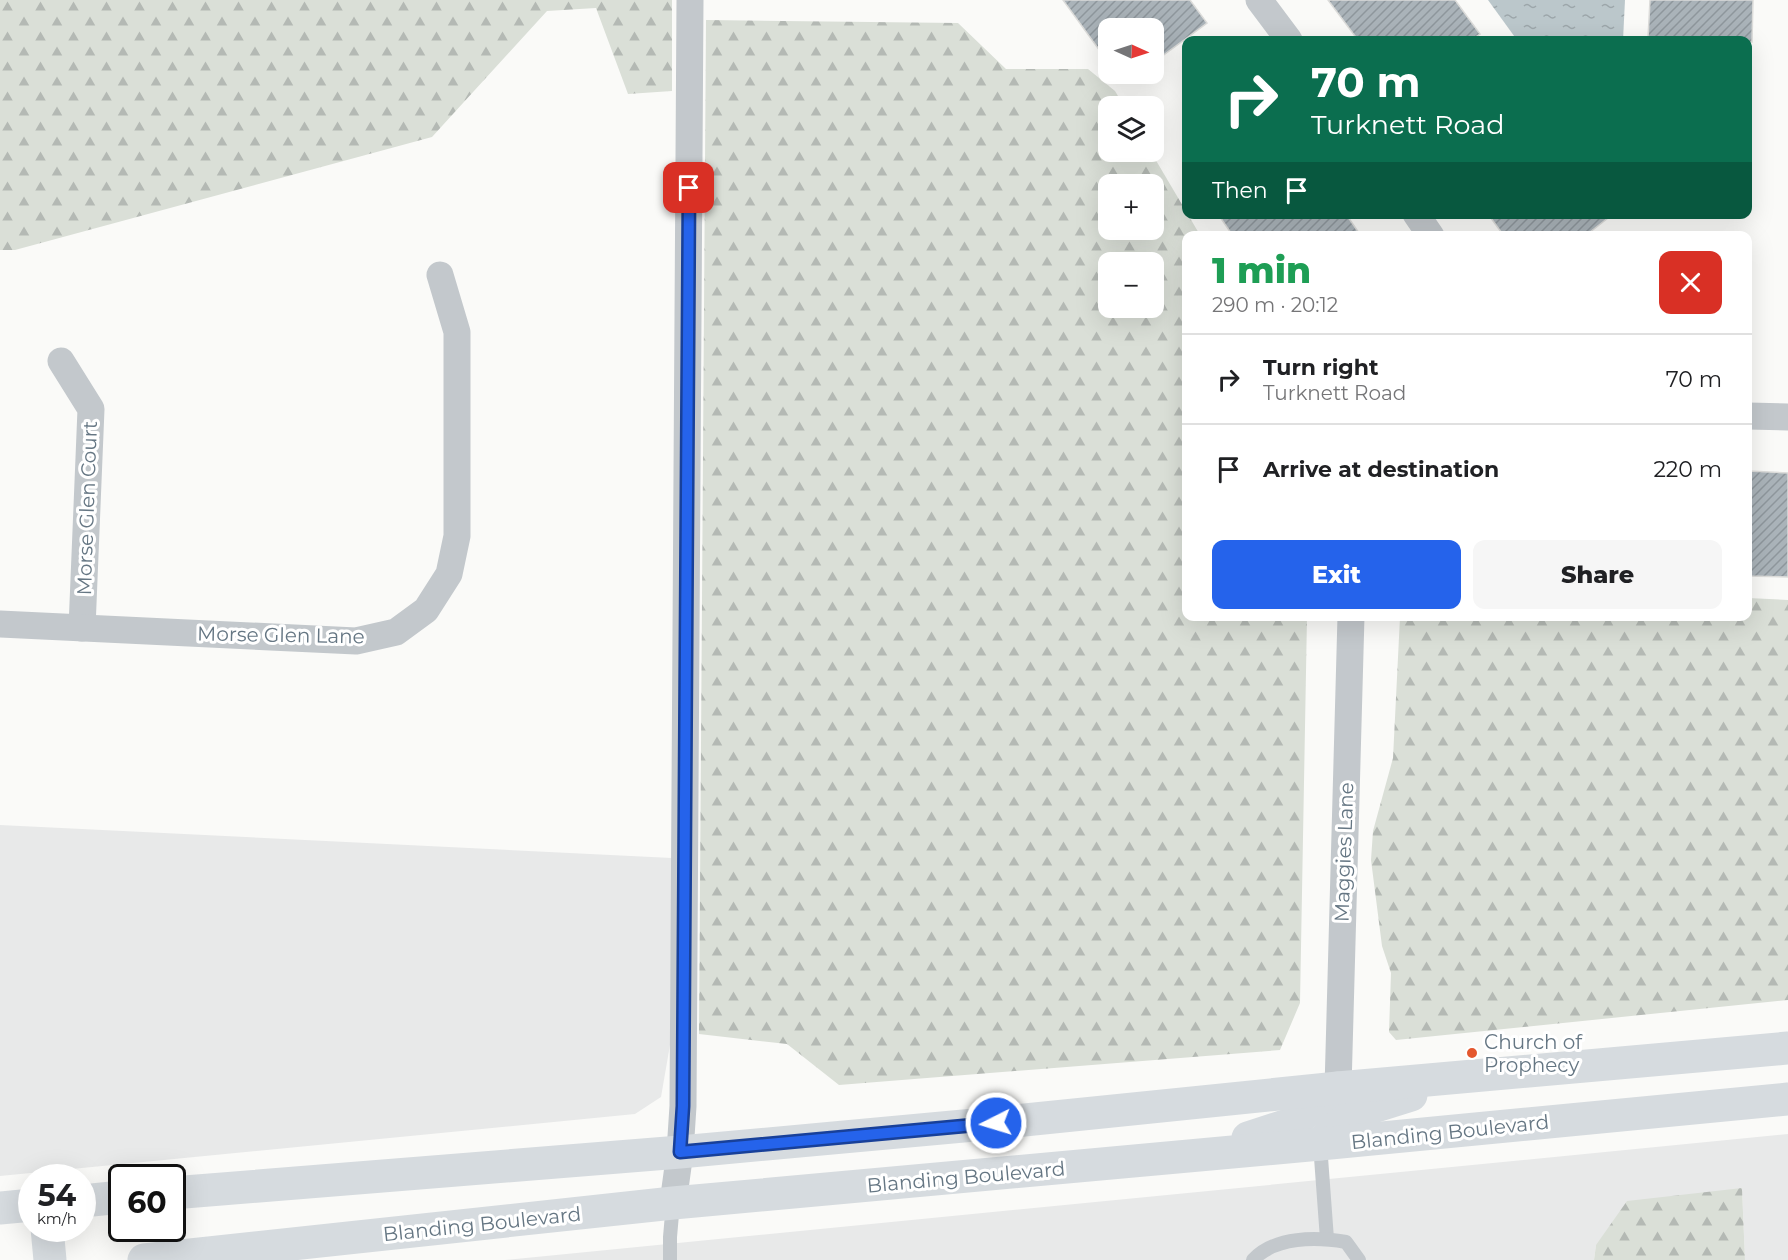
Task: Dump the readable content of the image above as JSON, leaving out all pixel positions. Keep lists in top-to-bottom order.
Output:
{
  "streets": {
    "main road": ["Blanding Boulevard"],
    "street": ["Morse Glen Court", "Morse Glen Lane", "Maggies Lane"]
  },
  "crossings": [
    ["Morse Glen Court", "Morse Glen Lane"]
  ],
  "places": ["Church of Prophecy"],
  "north": "right",
  "page": {
    "map_buttons": ["+", "−"],
    "turn": ["70 m", "Turknett Road"],
    "then": "Then",
    "heading": ["1 min", "290 m · 20:12"],
    "list": [
      {
        "name": "Turn right",
        "note": "Turknett Road",
        "value": "70 m"
      },
      {
        "name": "Arrive at destination",
        "value": "220 m"
      }
    ],
    "buttons": ["Exit", "Share"],
    "speed": "54 km/h",
    "limit": "60"
  }
}
